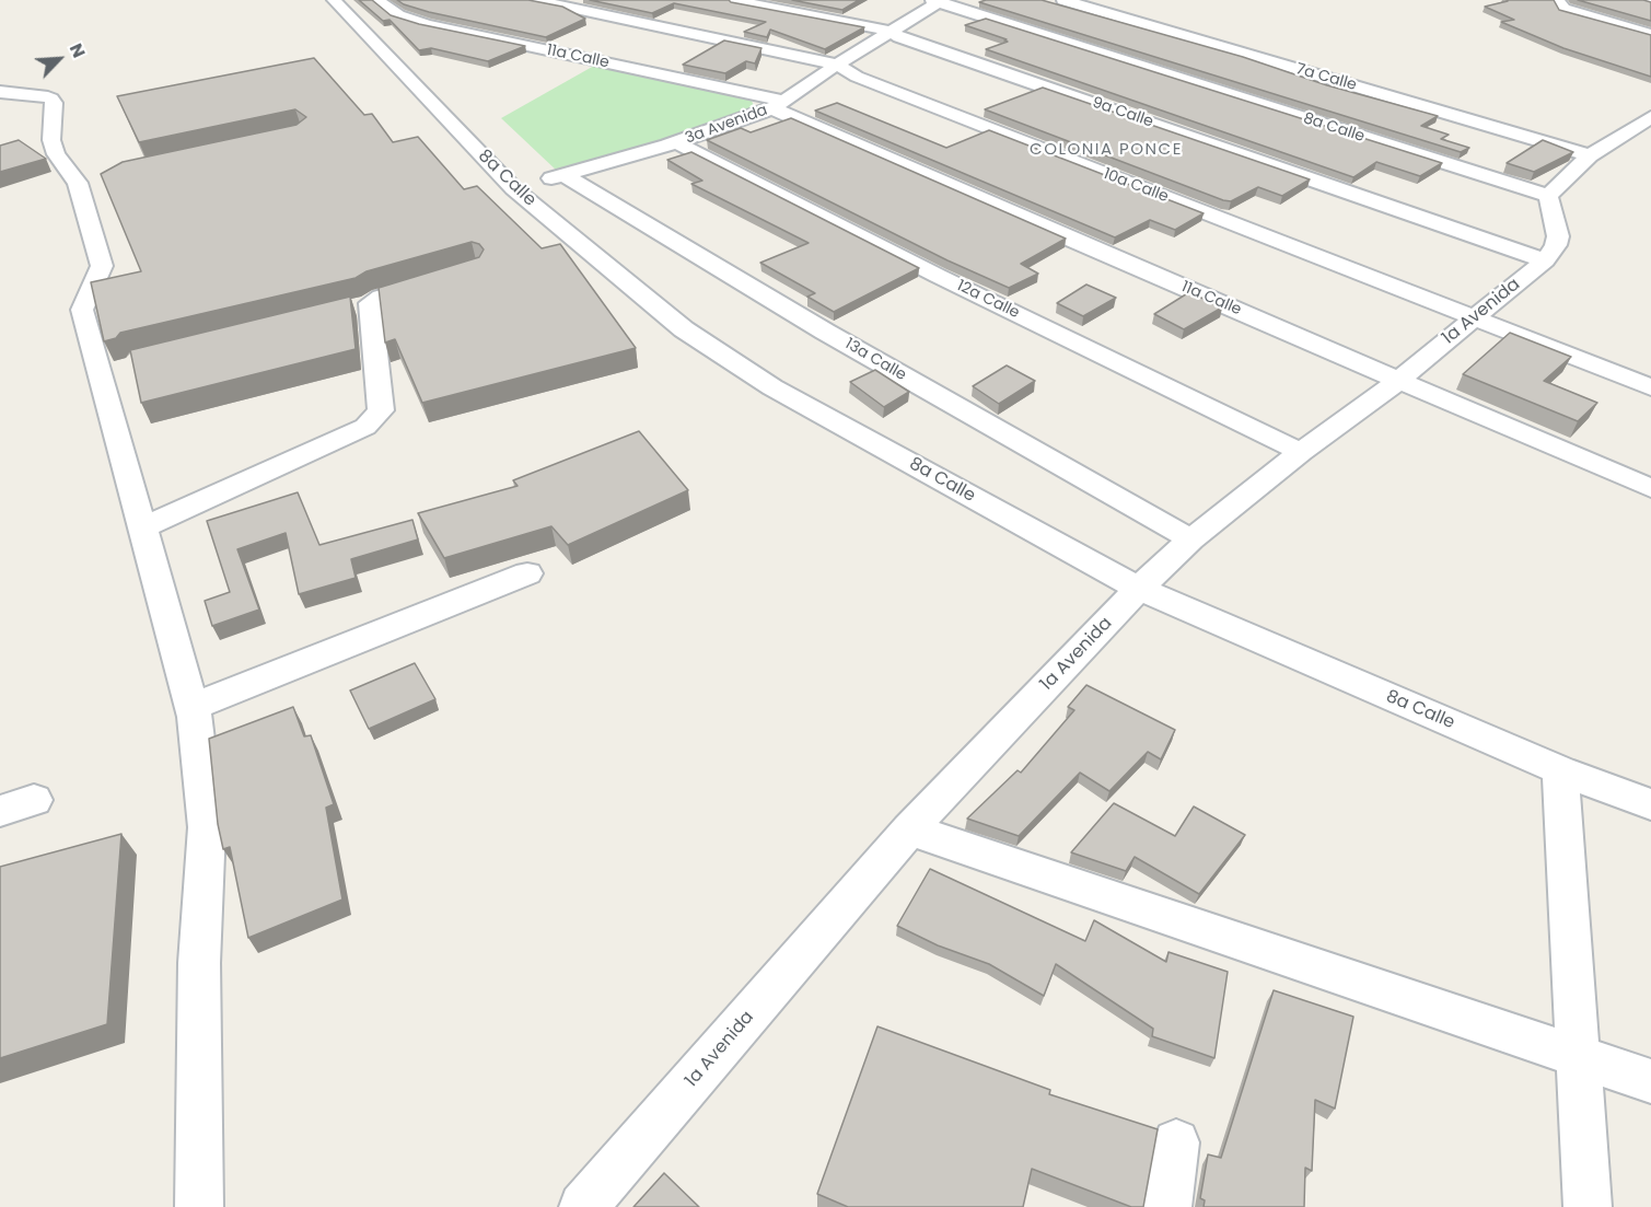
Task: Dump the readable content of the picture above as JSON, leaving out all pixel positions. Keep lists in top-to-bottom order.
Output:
{
  "streets": {
    "street": [
      "11a Calle",
      "7a Calle",
      "9a Calle",
      "3a Avenida",
      "8a Calle",
      "10a Calle",
      "12a Calle",
      "1a Avenida",
      "13a Calle"
    ]
  },
  "crossings": [
    ["11a Calle", "3a Avenida"],
    ["11a Calle", "1a Avenida"],
    ["9a Calle", "3a Avenida"],
    ["9a Calle", "1a Avenida"],
    ["3a Avenida", "8a Calle"],
    ["3a Avenida", "10a Calle"],
    ["3a Avenida", "12a Calle"],
    ["3a Avenida", "13a Calle"],
    ["8a Calle", "1a Avenida"],
    ["10a Calle", "1a Avenida"],
    ["12a Calle", "1a Avenida"],
    ["1a Avenida", "13a Calle"]
  ],
  "districts": ["COLONIA PONCE"],
  "north": "top right"
}
